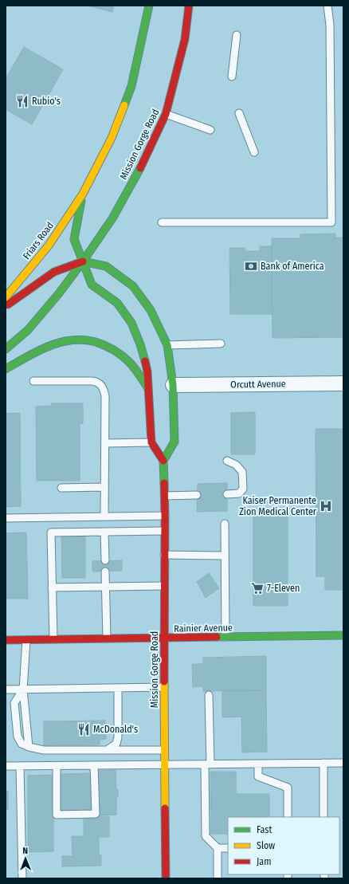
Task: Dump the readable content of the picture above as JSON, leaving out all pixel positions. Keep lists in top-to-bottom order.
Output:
{
  "streets": {
    "main road": ["Mission Gorge Road", "Friars Road", "Rainier Avenue"],
    "street": ["Orcutt Avenue"]
  },
  "crossings": [
    ["Mission Gorge Road", "Rainier Avenue"]
  ],
  "places": {
    "restaurant": ["Rubio's", "McDonald's"],
    "bank": ["Bank of America"],
    "hospital": ["Kaiser Permanente Zion Medical Center"],
    "supermarket": ["7-Eleven"]
  },
  "legend": ["Fast", "Slow", "Jam"],
  "north": "top"
}
